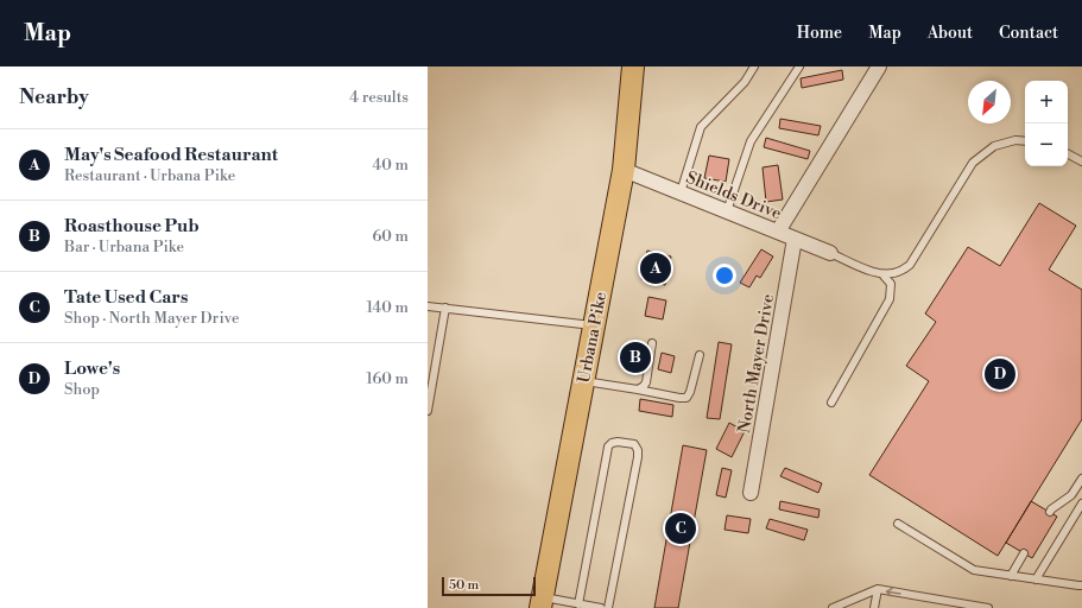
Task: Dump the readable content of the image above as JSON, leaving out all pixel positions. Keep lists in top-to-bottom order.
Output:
{
  "streets": {
    "main road": ["Urbana Pike"],
    "street": ["Shields Drive", "North Mayer Drive"]
  },
  "crossings": [
    ["Shields Drive", "Urbana Pike"],
    ["Shields Drive", "North Mayer Drive"]
  ],
  "scale_bar": "50 m",
  "north": "bottom left",
  "page": {
    "header": "Map",
    "nav": [
      "Home",
      "Map",
      "About",
      "Contact"
    ],
    "heading": ["Nearby", "4 results"],
    "map_buttons": ["+", "−"],
    "list": [
      {
        "mark": "A",
        "name": "May's Seafood Restaurant",
        "note": "Restaurant · Urbana Pike",
        "value": "40 m"
      },
      {
        "mark": "B",
        "name": "Roasthouse Pub",
        "note": "Bar · Urbana Pike",
        "value": "60 m"
      },
      {
        "mark": "C",
        "name": "Tate Used Cars",
        "note": "Shop · North Mayer Drive",
        "value": "140 m"
      },
      {
        "mark": "D",
        "name": "Lowe's",
        "note": "Shop",
        "value": "160 m"
      }
    ],
    "pins": [
      "A",
      "B",
      "D",
      "C"
    ],
    "scale": "50 m"
  }
}
